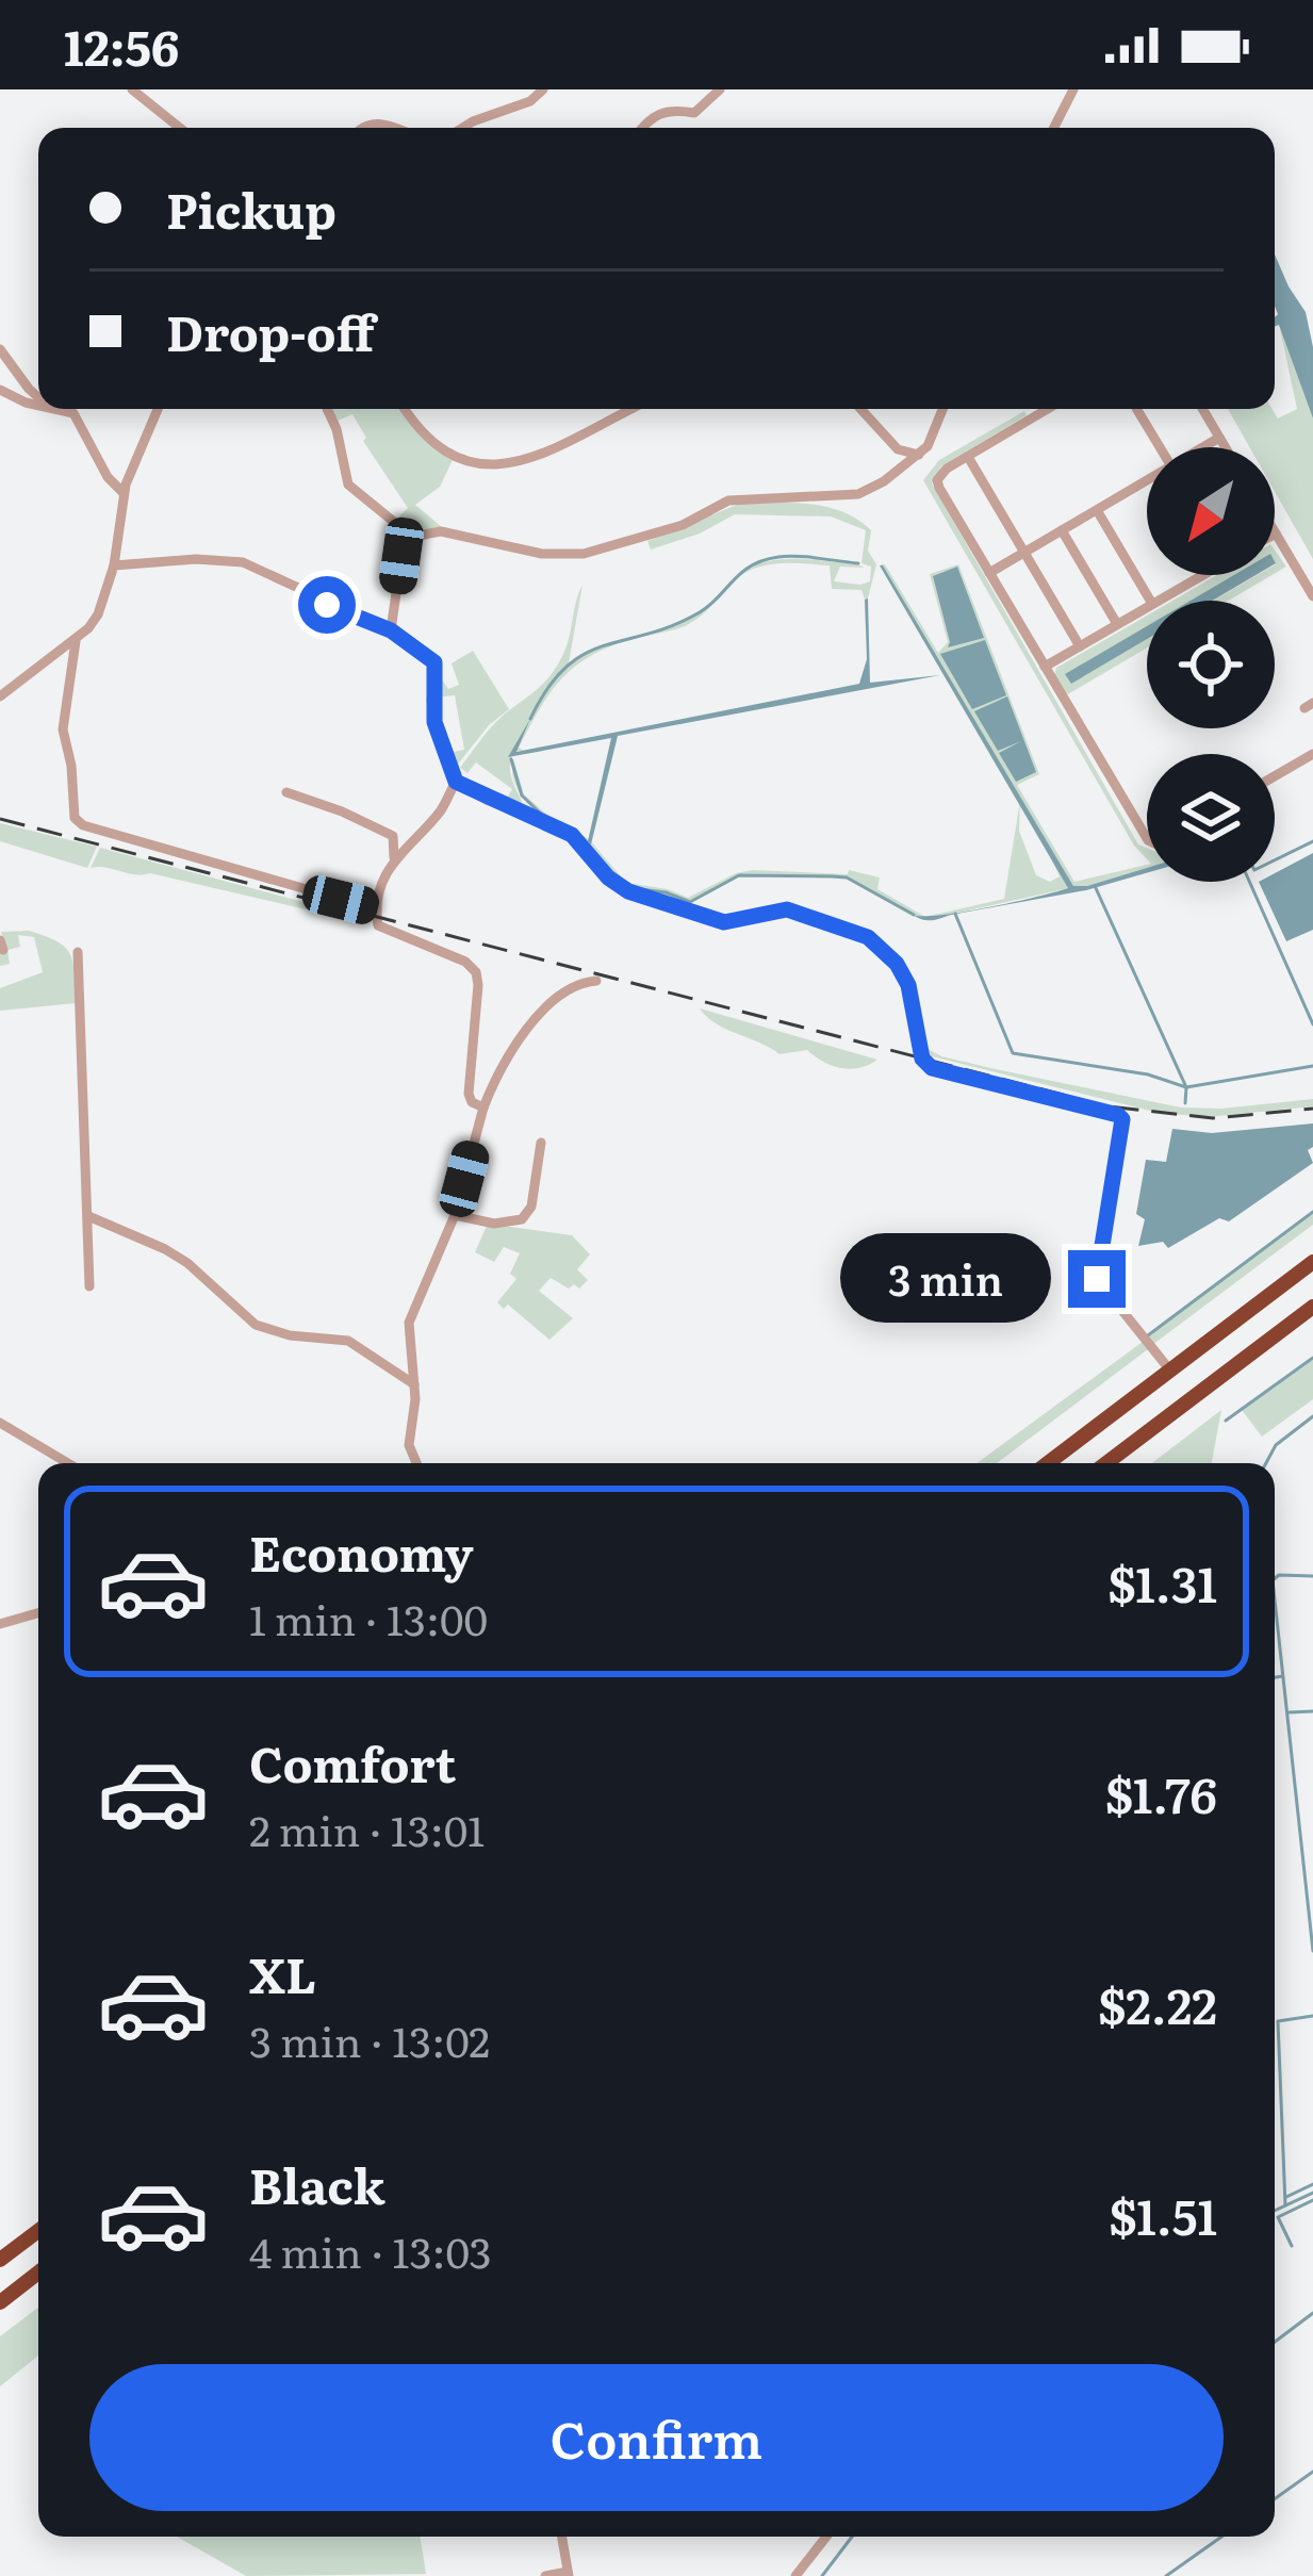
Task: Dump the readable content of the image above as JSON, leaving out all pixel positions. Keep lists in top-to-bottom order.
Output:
{
  "north": "bottom left",
  "page": {
    "status": "12:56",
    "banner": ["Pickup", "Drop-off"],
    "bubble": "3 min",
    "list": [
      {
        "name": "Economy",
        "note": "1 min · 13:00",
        "value": "$1.31"
      },
      {
        "name": "Comfort",
        "note": "2 min · 13:01",
        "value": "$1.76"
      },
      {
        "name": "XL",
        "note": "3 min · 13:02",
        "value": "$2.22"
      },
      {
        "name": "Black",
        "note": "4 min · 13:03",
        "value": "$1.51"
      }
    ],
    "buttons": "Confirm"
  }
}
